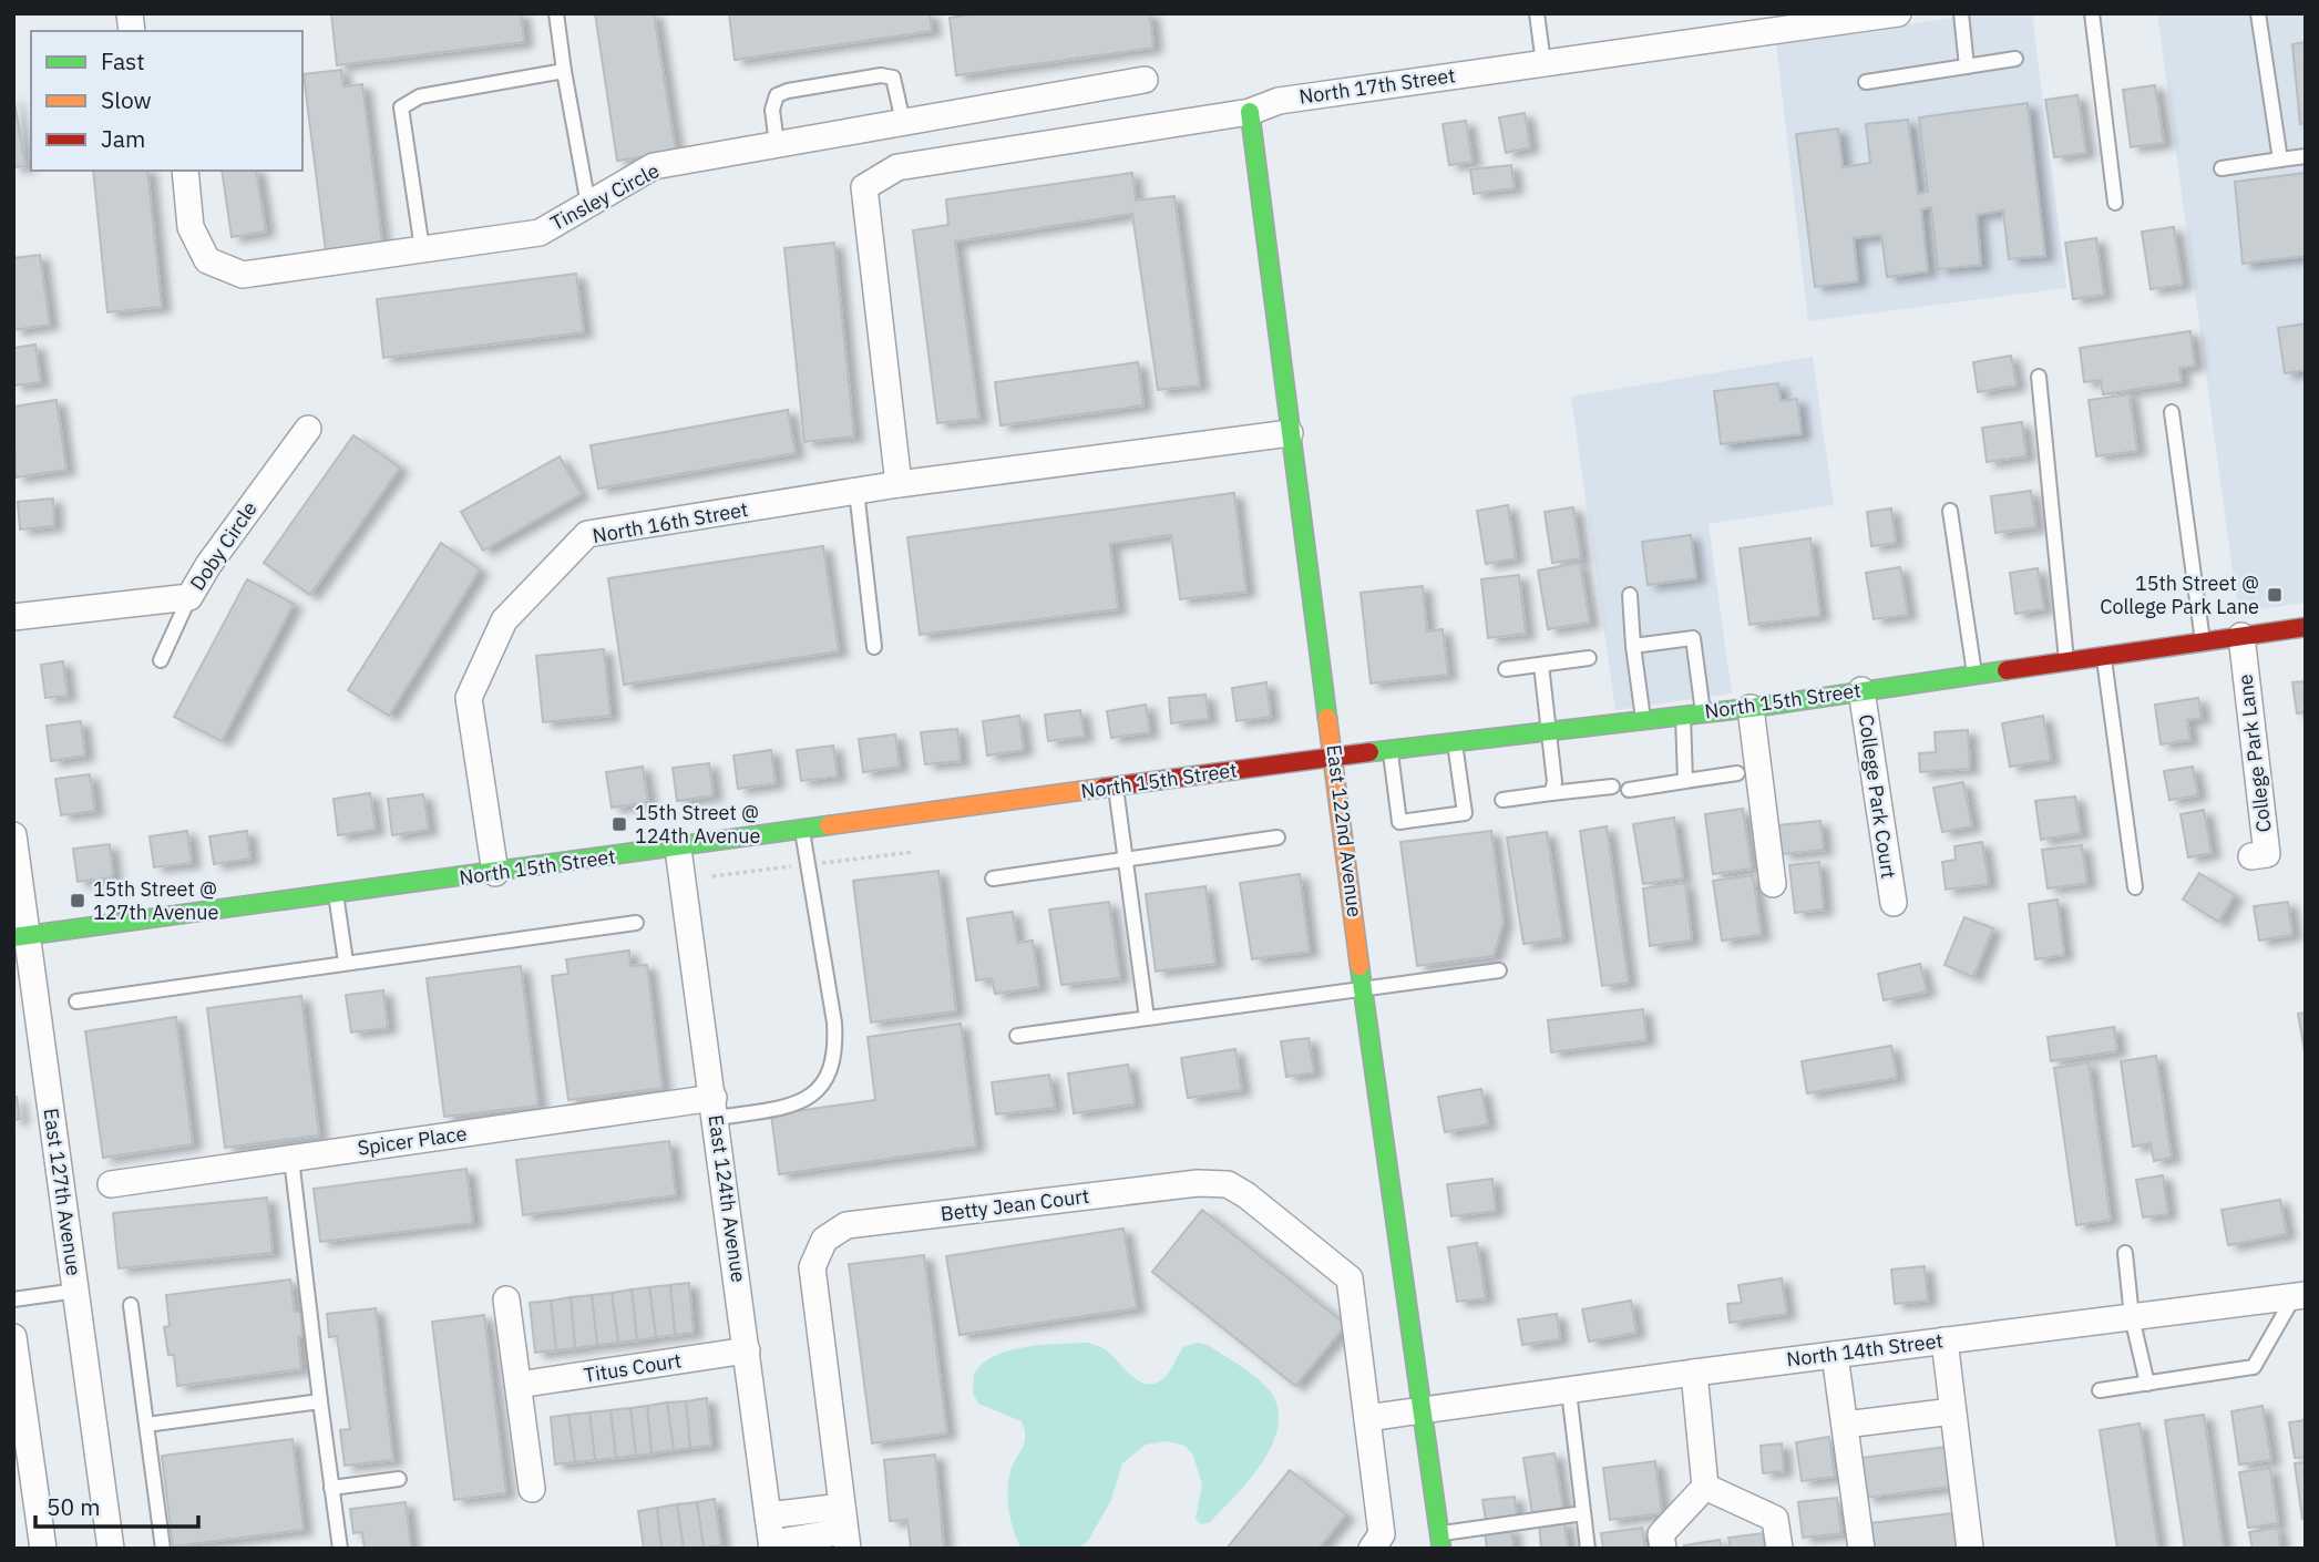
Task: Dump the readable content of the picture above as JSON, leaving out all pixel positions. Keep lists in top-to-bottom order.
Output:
{
  "streets": {
    "street": [
      "North 17th Street",
      "Tinsley Circle",
      "North 16th Street",
      "Doby Circle",
      "North 15th Street",
      "College Park Lane",
      "College Park Court",
      "East 122nd Avenue",
      "Spicer Place",
      "East 127th Avenue",
      "East 124th Avenue",
      "Betty Jean Court",
      "North 14th Street",
      "Titus Court"
    ]
  },
  "crossings": [
    ["North 17th Street", "North 16th Street"],
    ["North 17th Street", "East 122nd Avenue"],
    ["North 16th Street", "North 15th Street"],
    ["North 16th Street", "East 122nd Avenue"],
    ["North 15th Street", "College Park Lane"],
    ["North 15th Street", "College Park Court"],
    ["North 15th Street", "East 122nd Avenue"],
    ["North 15th Street", "East 127th Avenue"],
    ["North 15th Street", "East 124th Avenue"],
    ["East 122nd Avenue", "North 14th Street"],
    ["Spicer Place", "East 124th Avenue"],
    ["East 124th Avenue", "Titus Court"]
  ],
  "places": {
    "transit": ["15th Street @ College Park Lane", "15th Street @ 124th Avenue", "15th Street @ 127th Avenue"]
  },
  "legend": ["Fast", "Slow", "Jam"],
  "scale_bar": "50 m"
}
